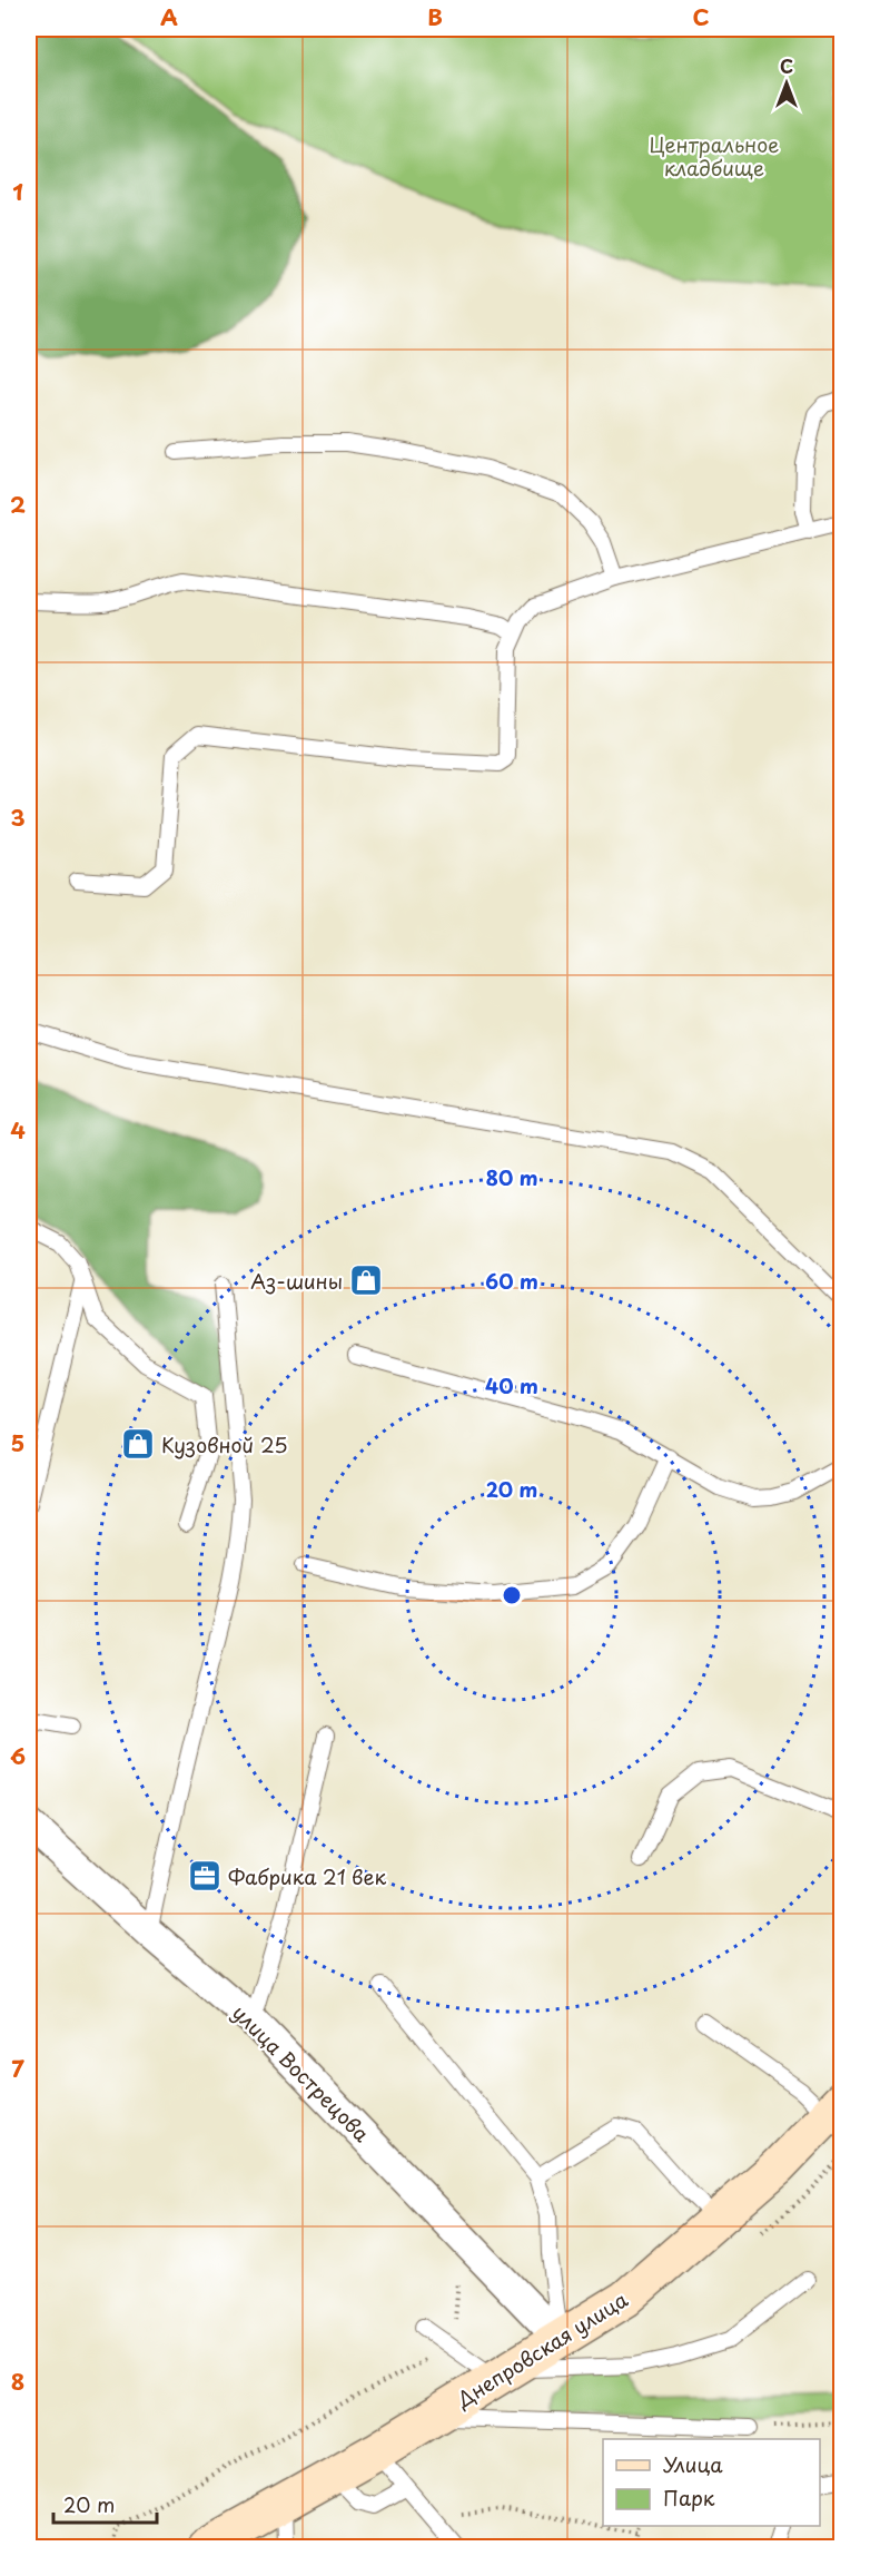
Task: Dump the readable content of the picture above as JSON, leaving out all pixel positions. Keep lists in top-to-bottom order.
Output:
{
  "streets": {
    "main road": ["Днепровская улица"],
    "street": ["улица Вострецова"]
  },
  "crossings": [
    ["улица Вострецова", "Днепровская улица"]
  ],
  "parks": ["Центральное кладбище"],
  "places": {
    "shop": ["Аз-шины", "Кузовной 25"],
    "office": ["Фабрика 21 век"]
  },
  "legend": ["Улица", "Парк"],
  "scale_bar": "20 m",
  "north": "top",
  "grid": {
    "columns": ["A", "B", "C"],
    "rows": [
      "1",
      "2",
      "3",
      "4",
      "5",
      "6",
      "7",
      "8"
    ]
  },
  "rings": [
    "80 m",
    "60 m",
    "40 m",
    "20 m"
  ]
}
